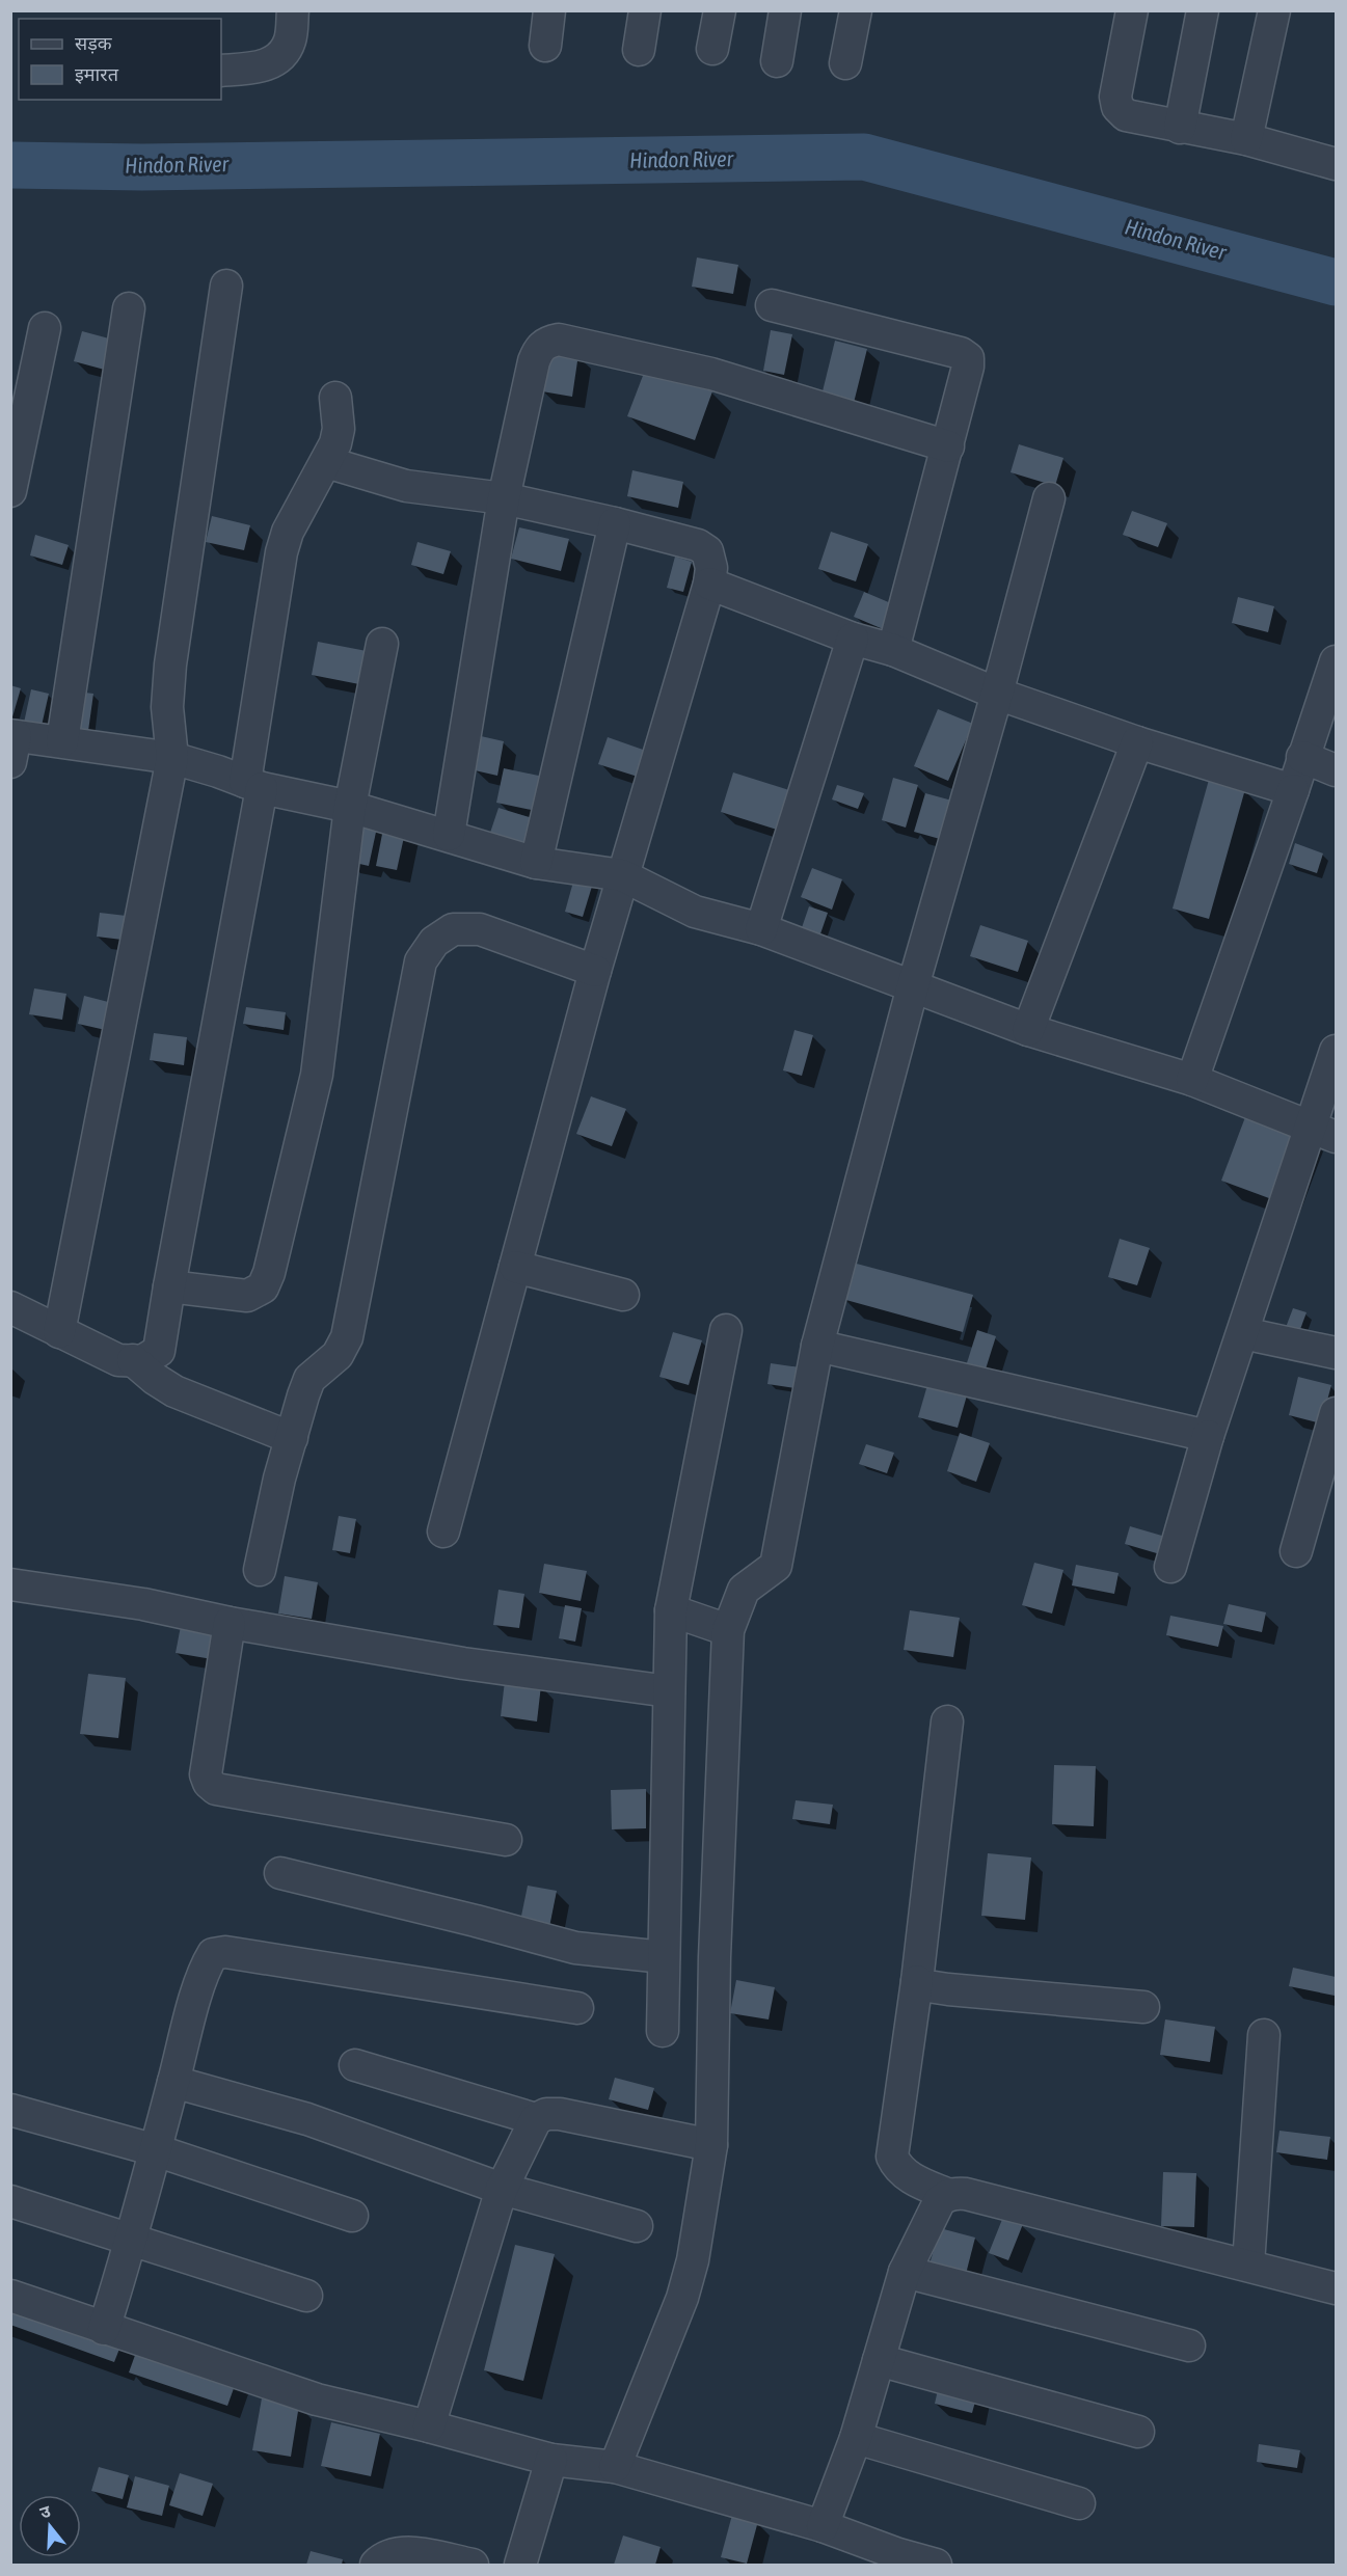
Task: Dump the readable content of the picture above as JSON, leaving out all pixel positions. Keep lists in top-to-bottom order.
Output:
{
  "water": ["Hindon River"],
  "legend": ["सड़क", "इमारत"],
  "north": "top"
}
